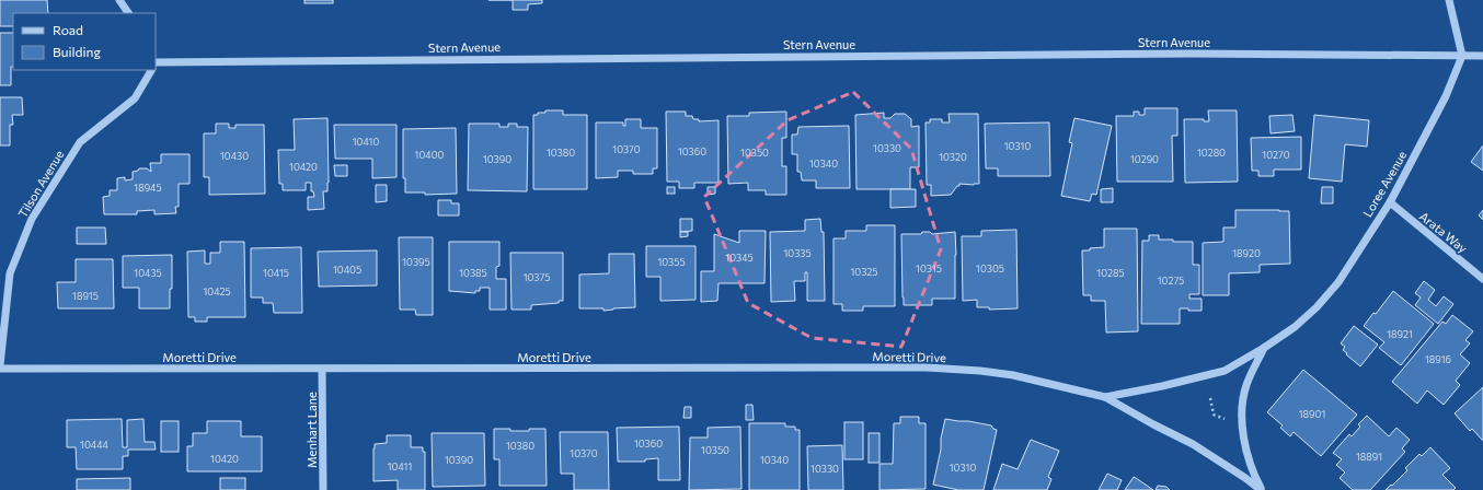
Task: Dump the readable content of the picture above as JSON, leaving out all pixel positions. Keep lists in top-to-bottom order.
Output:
{
  "streets": {
    "street": [
      "Stern Avenue",
      "Tilson Avenue",
      "Loree Avenue",
      "Arata Way",
      "Moretti Drive",
      "Menhart Lane"
    ]
  },
  "crossings": [
    ["Stern Avenue", "Loree Avenue"],
    ["Tilson Avenue", "Moretti Drive"],
    ["Loree Avenue", "Arata Way"],
    ["Loree Avenue", "Moretti Drive"],
    ["Moretti Drive", "Menhart Lane"]
  ],
  "house_numbers": [
    "10410",
    "10310",
    "10330",
    "10370",
    "10360",
    "10380",
    "10350",
    "10280",
    "10400",
    "10270",
    "10430",
    "10320",
    "10390",
    "10290",
    "10340",
    "10420",
    "18945",
    "10335",
    "18920",
    "10345",
    "10395",
    "10355",
    "10315",
    "10305",
    "10405",
    "10325",
    "10435",
    "10415",
    "10385",
    "10285",
    "10375",
    "10275",
    "10425",
    "18915",
    "18921",
    "18916",
    "18901",
    "10360",
    "10444",
    "10380",
    "10350",
    "10370",
    "18891",
    "10420",
    "10390",
    "10340",
    "10411",
    "10310",
    "10330"
  ],
  "legend": ["Road", "Building"]
}
